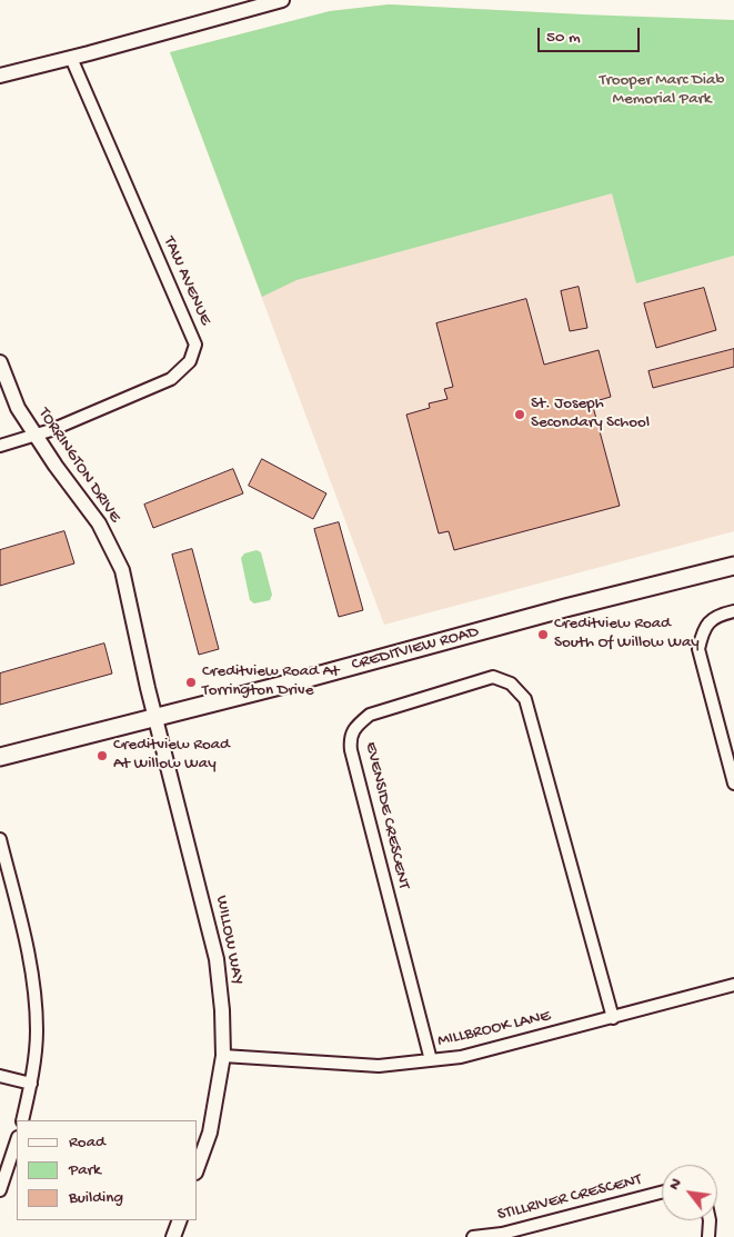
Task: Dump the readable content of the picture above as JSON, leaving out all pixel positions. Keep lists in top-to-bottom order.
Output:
{
  "streets": {
    "main road": ["CREDITVIEW ROAD"],
    "street": [
      "TAW AVENUE",
      "TORRINGTON DRIVE",
      "EVENSIDE CRESCENT",
      "WILLOW WAY",
      "MILLBROOK LANE",
      "STILLRIVER CRESCENT"
    ]
  },
  "crossings": [
    ["TAW AVENUE", "TORRINGTON DRIVE"],
    ["TORRINGTON DRIVE", "CREDITVIEW ROAD"],
    ["TORRINGTON DRIVE", "WILLOW WAY"],
    ["CREDITVIEW ROAD", "WILLOW WAY"],
    ["EVENSIDE CRESCENT", "MILLBROOK LANE"],
    ["WILLOW WAY", "MILLBROOK LANE"]
  ],
  "parks": ["Trooper Marc Diab Memorial Park"],
  "places": [
    "St. Joseph Secondary School",
    "Creditview Road South Of Willow Way",
    "Creditview Road At Torrington Drive",
    "Creditview Road At Willow Way"
  ],
  "legend": ["Road", "Park", "Building"],
  "scale_bar": "50 m",
  "north": "top left"
}
